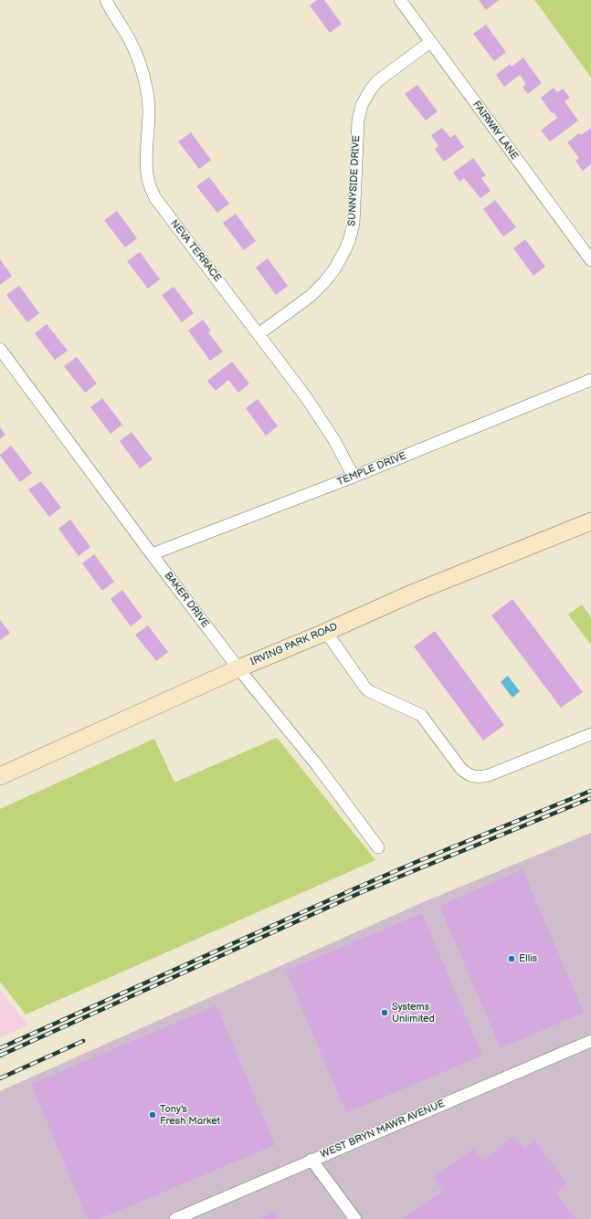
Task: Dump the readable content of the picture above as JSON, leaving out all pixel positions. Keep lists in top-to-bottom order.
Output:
{
  "streets": {
    "main road": ["IRVING PARK ROAD"],
    "street": [
      "FAIRWAY LANE",
      "SUNNYSIDE DRIVE",
      "NEVA TERRACE",
      "TEMPLE DRIVE",
      "BAKER DRIVE",
      "WEST BRYN MAWR AVENUE"
    ]
  },
  "crossings": [
    ["FAIRWAY LANE", "SUNNYSIDE DRIVE"],
    ["SUNNYSIDE DRIVE", "NEVA TERRACE"],
    ["NEVA TERRACE", "TEMPLE DRIVE"],
    ["TEMPLE DRIVE", "BAKER DRIVE"],
    ["BAKER DRIVE", "IRVING PARK ROAD"]
  ],
  "places": ["Ellis", "Systems Unlimited", "Tony's Fresh Market"]
}
